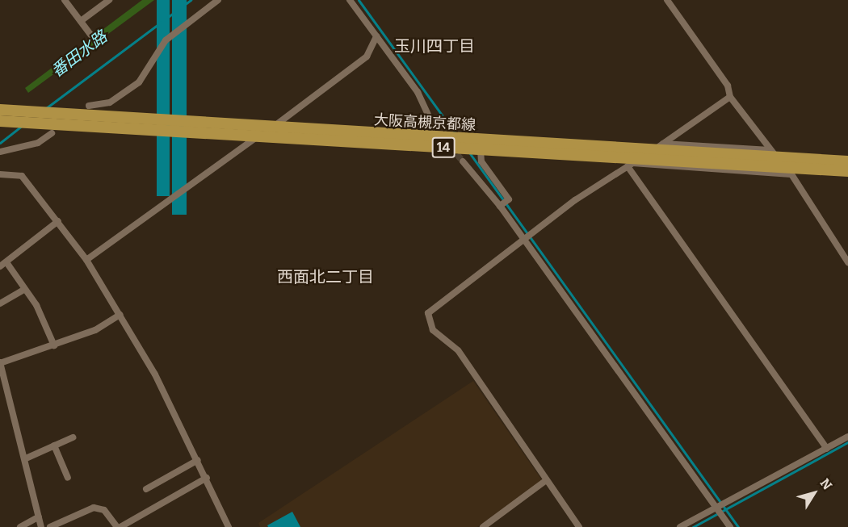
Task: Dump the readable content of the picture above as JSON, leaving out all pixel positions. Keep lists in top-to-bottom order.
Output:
{
  "streets": {
    "main road": ["大阪高槻京都線", "14"]
  },
  "districts": ["玉川四丁目", "西面北二丁目"],
  "water": ["番田水路"],
  "north": "top right"
}
